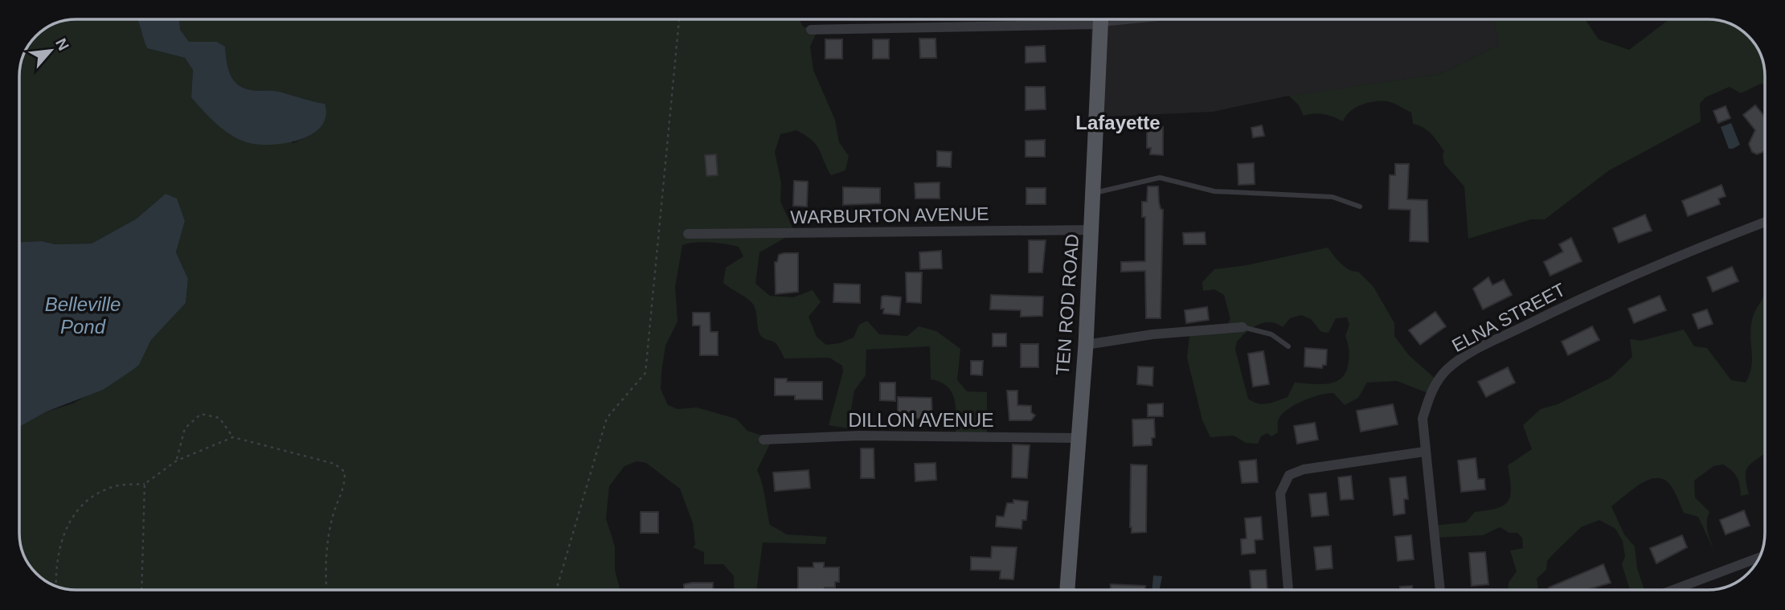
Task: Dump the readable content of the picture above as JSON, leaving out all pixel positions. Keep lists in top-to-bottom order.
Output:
{
  "streets": {
    "main road": ["TEN ROD ROAD"],
    "street": ["WARBURTON AVENUE", "ELNA STREET", "DILLON AVENUE"]
  },
  "crossings": [
    ["WARBURTON AVENUE", "TEN ROD ROAD"],
    ["TEN ROD ROAD", "DILLON AVENUE"]
  ],
  "districts": ["Lafayette"],
  "water": ["Belleville Pond"],
  "north": "top right"
}
